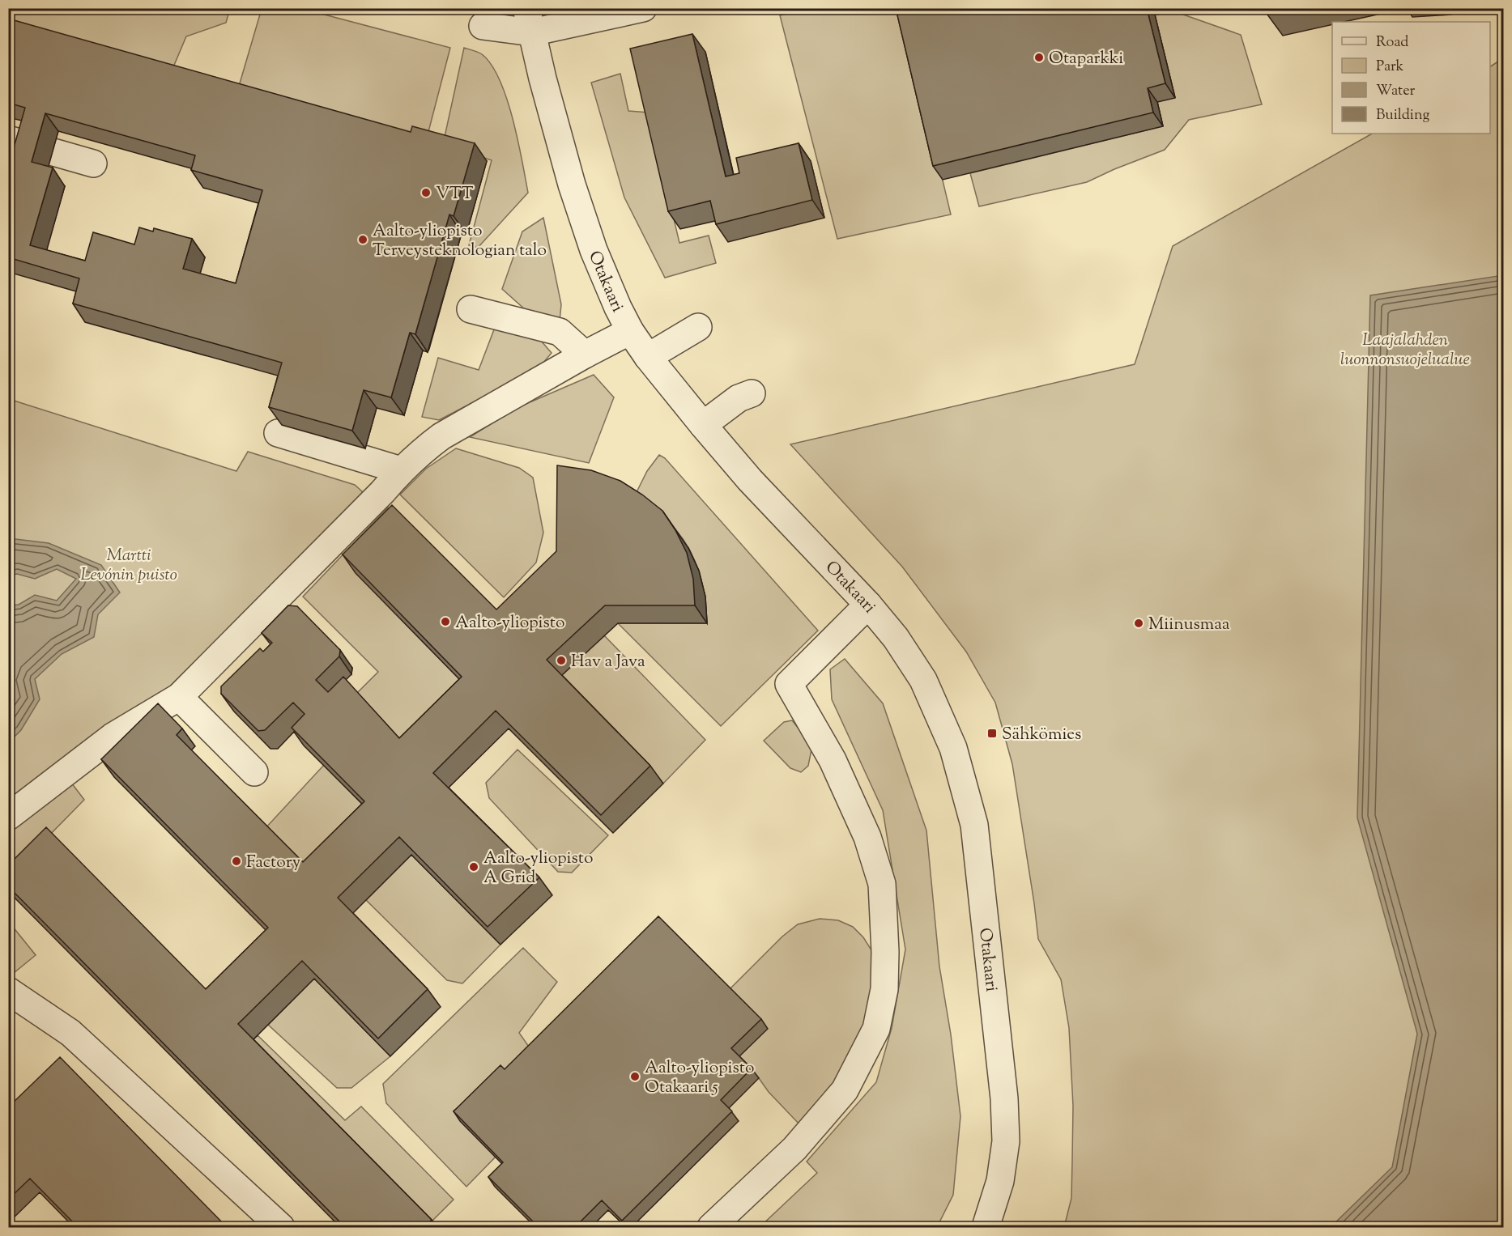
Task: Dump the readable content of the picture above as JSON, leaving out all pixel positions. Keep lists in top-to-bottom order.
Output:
{
  "streets": {
    "street": ["Otakaari"]
  },
  "parks": ["Laajalahden luonnonsuojelualue", "Martti Levónin puisto"],
  "places": {
    "other": [
      "Otaparkki",
      "VTT",
      "Aalto-yliopisto Terveysteknologian talo",
      "Aalto-yliopisto",
      "Miinusmaa",
      "Hav a Java",
      "Factory",
      "Aalto-yliopisto A Grid",
      "Aalto-yliopisto Otakaari 5"
    ],
    "transit": ["Sähkömies"]
  },
  "legend": [
    "Road",
    "Park",
    "Water",
    "Building"
  ]
}
